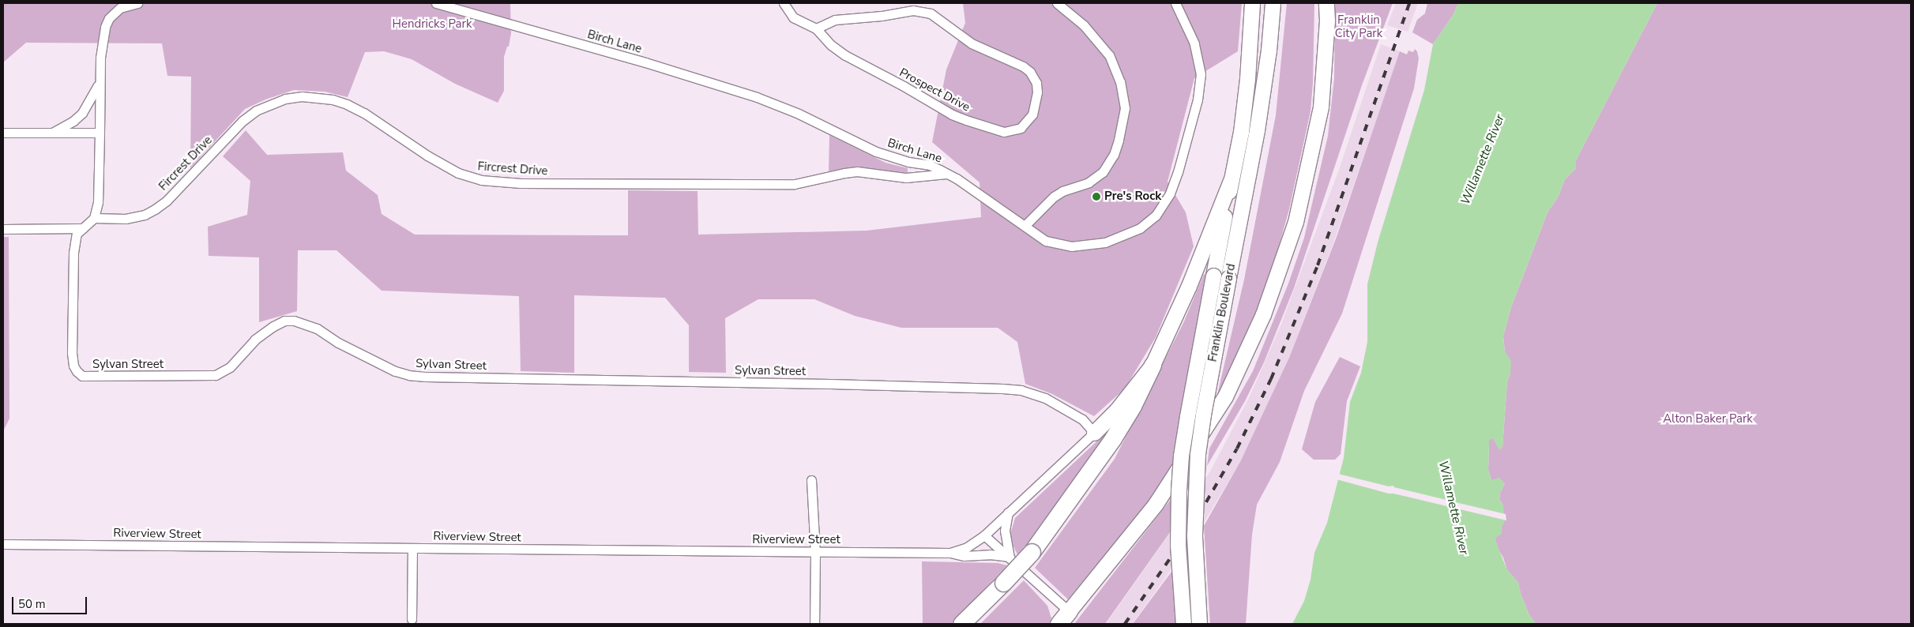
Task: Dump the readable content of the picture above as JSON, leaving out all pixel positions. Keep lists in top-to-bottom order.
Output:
{
  "streets": {
    "main road": ["Franklin Boulevard"],
    "street": [
      "Birch Lane",
      "Prospect Drive",
      "Fircrest Drive",
      "Sylvan Street",
      "Riverview Street"
    ]
  },
  "crossings": [
    ["Birch Lane", "Fircrest Drive"],
    ["Fircrest Drive", "Sylvan Street"],
    ["Sylvan Street", "Riverview Street"]
  ],
  "water": ["Willamette River"],
  "parks": ["Franklin City Park", "Hendricks Park", "Alton Baker Park"],
  "places": ["Pre's Rock"],
  "scale_bar": "50 m"
}
